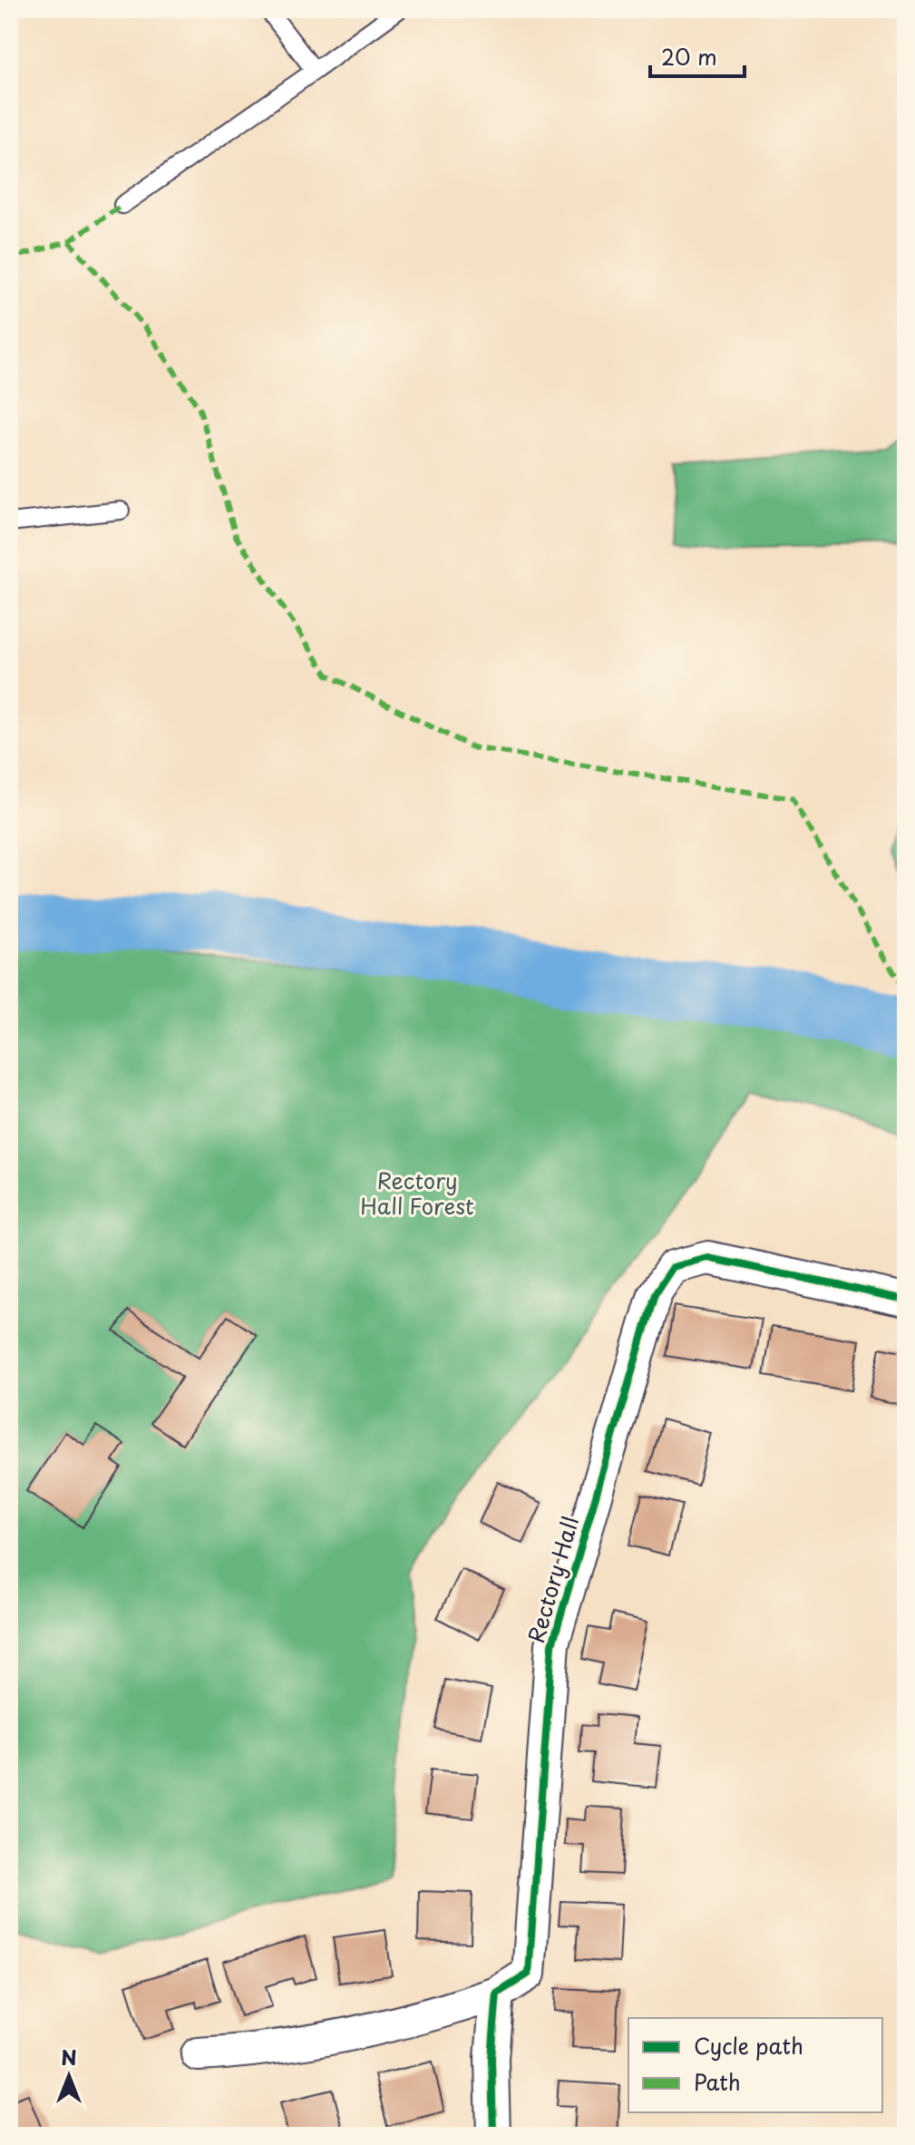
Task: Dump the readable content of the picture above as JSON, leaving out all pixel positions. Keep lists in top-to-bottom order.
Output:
{
  "streets": {
    "street": ["Rectory Hall"]
  },
  "parks": ["Rectory Hall Forest"],
  "legend": ["Cycle path", "Path"],
  "scale_bar": "20 m",
  "north": "top"
}
